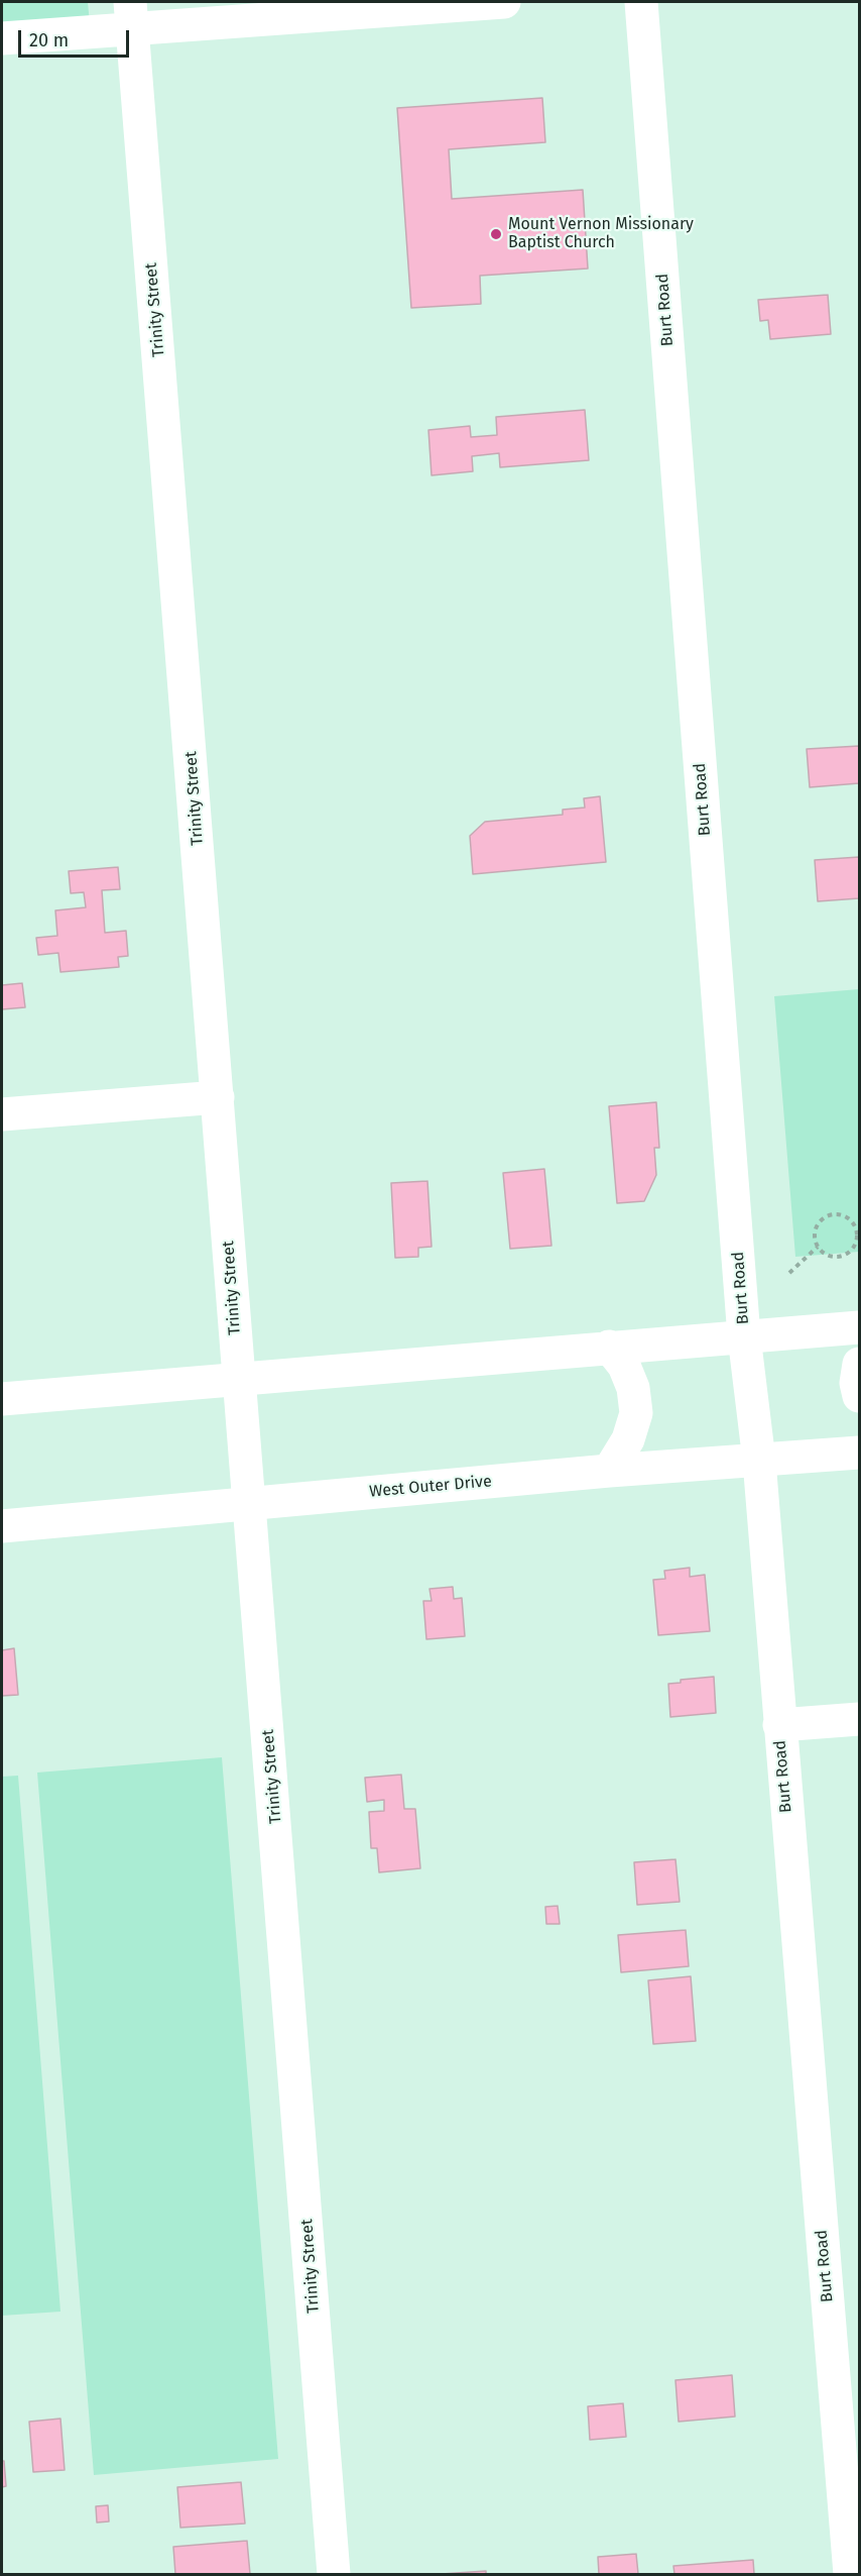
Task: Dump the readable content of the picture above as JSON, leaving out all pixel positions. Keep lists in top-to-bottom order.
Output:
{
  "streets": {
    "street": ["Trinity Street", "Burt Road", "West Outer Drive"]
  },
  "crossings": [
    ["Trinity Street", "West Outer Drive"],
    ["Burt Road", "West Outer Drive"]
  ],
  "places": ["Mount Vernon Missionary Baptist Church"],
  "scale_bar": "20 m"
}
